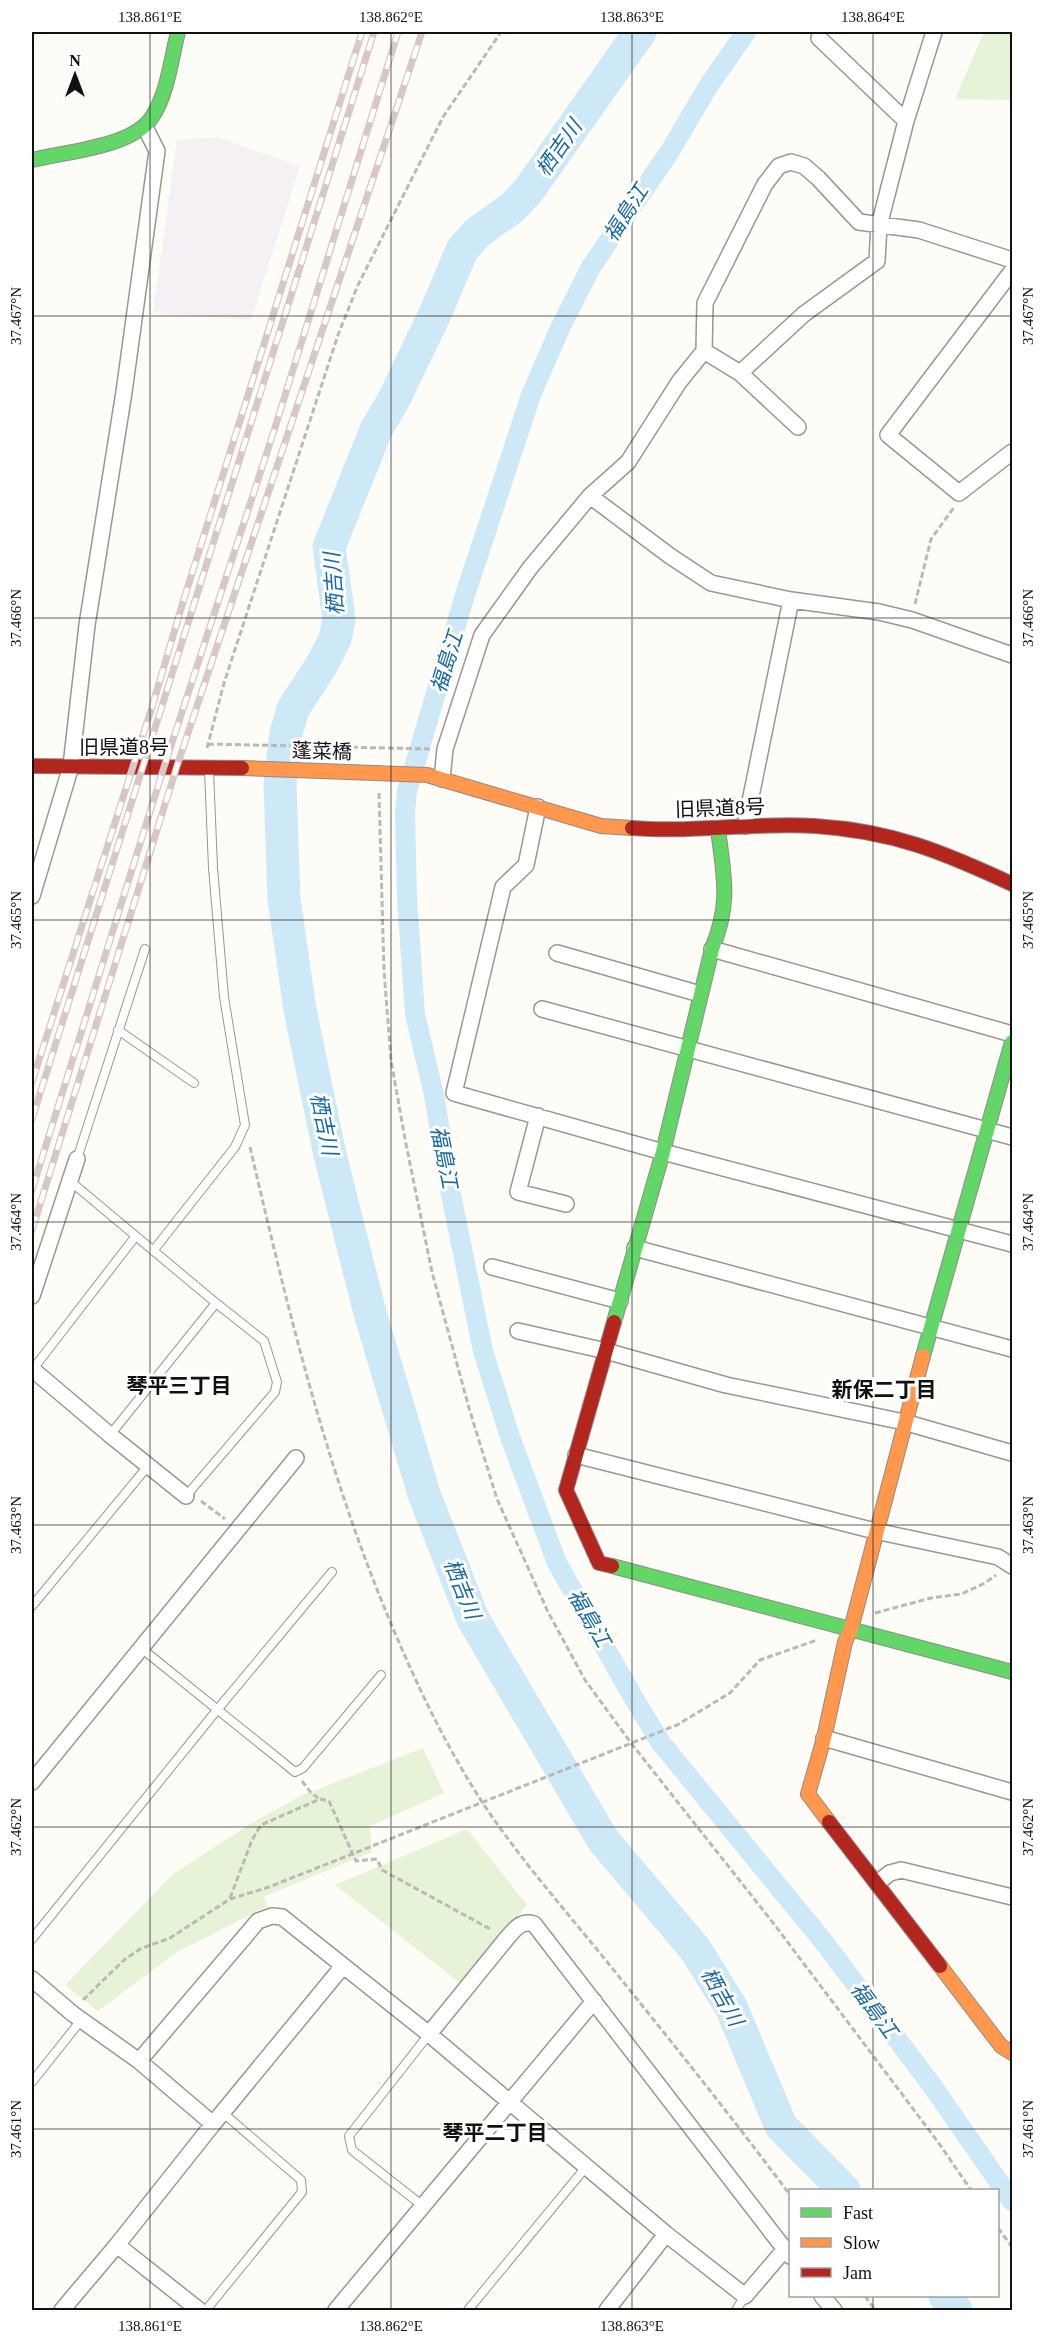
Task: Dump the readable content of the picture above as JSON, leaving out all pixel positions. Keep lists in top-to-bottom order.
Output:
{
  "streets": {
    "street": ["旧県道8号", "蓬菜橋"]
  },
  "crossings": [
    ["旧県道8号", "蓬菜橋"]
  ],
  "districts": ["琴平三丁目", "新保二丁目", "琴平二丁目"],
  "water": ["栖吉川", "福島江"],
  "legend": ["Fast", "Slow", "Jam"],
  "north": "top",
  "coordinates": [
    "138.861°E",
    "138.862°E",
    "138.863°E",
    "138.864°E",
    "37.467°N",
    "37.466°N",
    "37.465°N",
    "37.464°N",
    "37.463°N",
    "37.462°N",
    "37.461°N"
  ]
}
